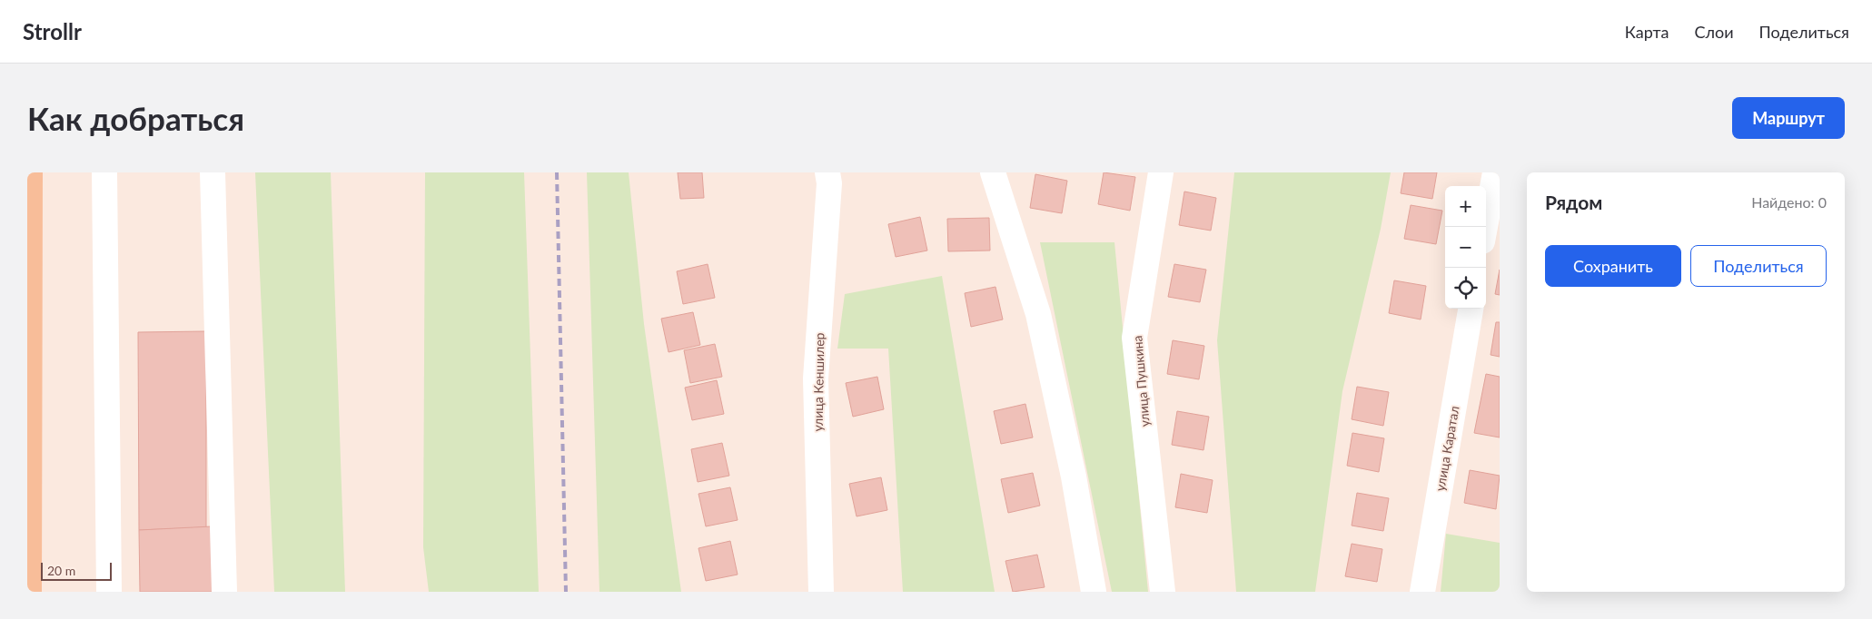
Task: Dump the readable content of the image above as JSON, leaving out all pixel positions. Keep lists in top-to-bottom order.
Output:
{
  "streets": {
    "street": ["улица Пушкина", "улица Кеншилер", "улица Каратал"]
  },
  "scale_bar": "20 m",
  "page": {
    "header": "Strollr",
    "nav": ["Карта", "Слои", "Поделиться"],
    "buttons": [
      "Маршрут",
      ["Сохранить", "Поделиться"]
    ],
    "title": "Как добраться",
    "heading": ["Рядом", "Найдено: 0"],
    "map_buttons": ["+", "−"],
    "scale": "20 m"
  }
}
